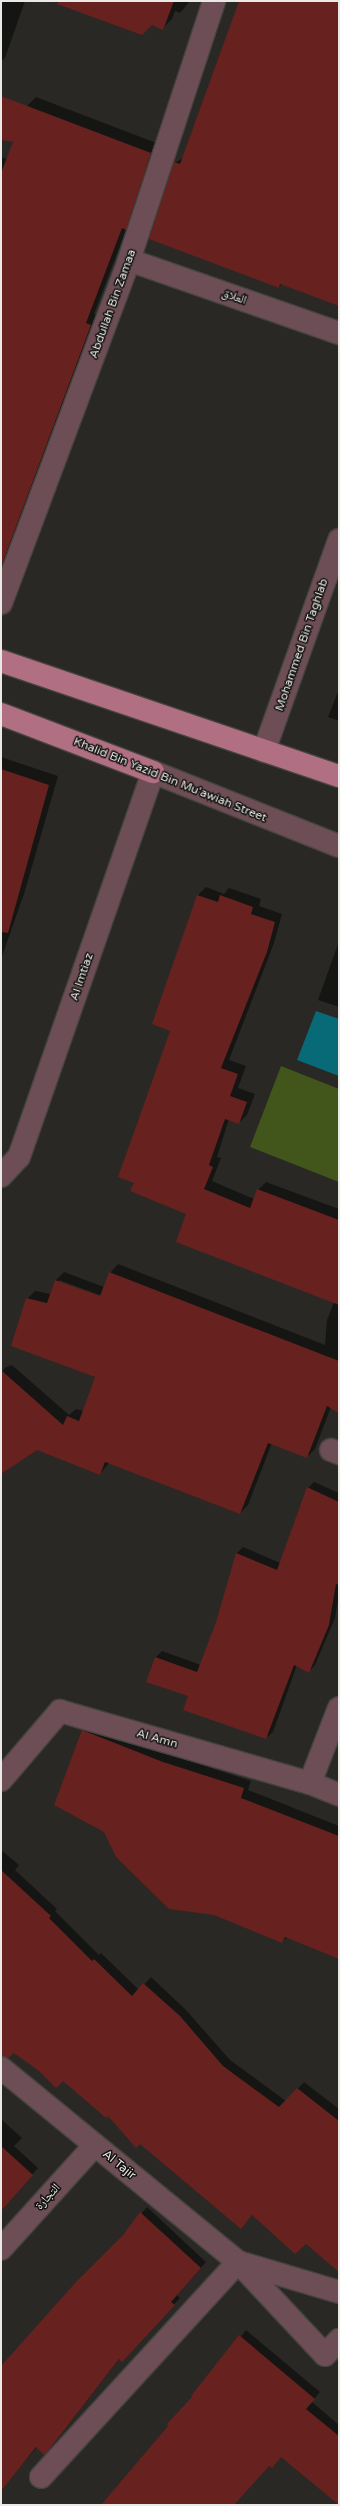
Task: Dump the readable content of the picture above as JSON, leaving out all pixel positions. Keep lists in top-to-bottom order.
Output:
{
  "streets": {
    "main road": ["Khalid Bin Yazid Bin Mu'awiah Street"],
    "street": [
      "العلاق",
      "Abdullah Bin Zamaa",
      "Mohammed Bin Taghlab",
      "Al Imtiaz",
      "Al Amn",
      "Al Tajir",
      "التجارة"
    ]
  },
  "crossings": [
    ["العلاق", "Abdullah Bin Zamaa"],
    ["Khalid Bin Yazid Bin Mu'awiah Street", "Al Imtiaz"],
    ["Al Tajir", "التجارة"]
  ]
}
